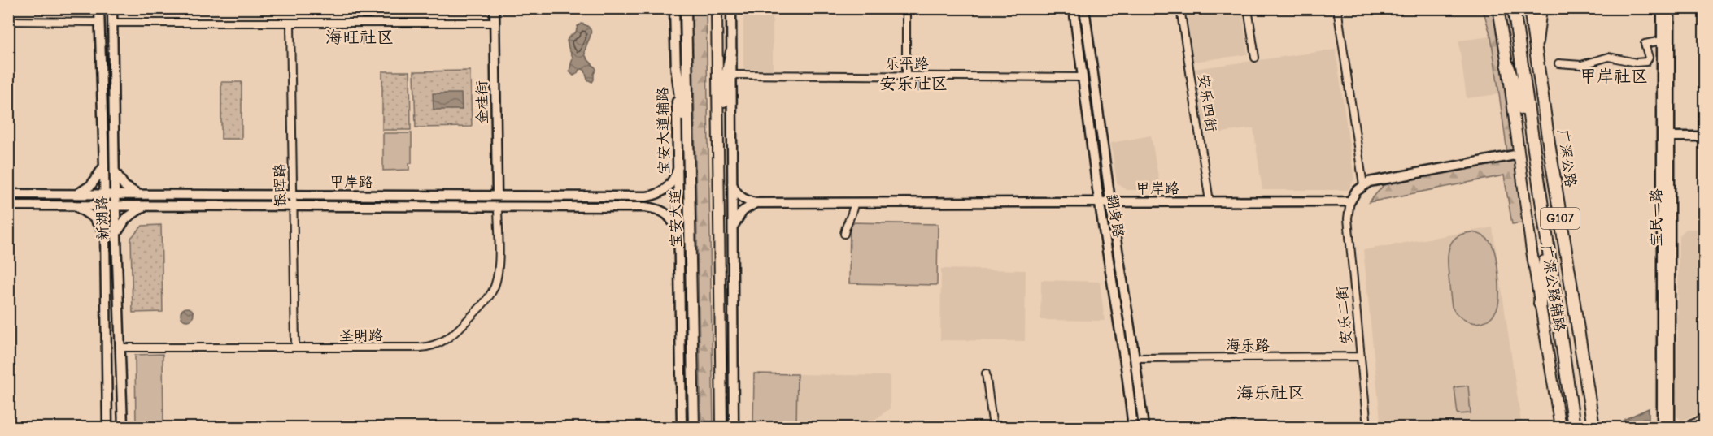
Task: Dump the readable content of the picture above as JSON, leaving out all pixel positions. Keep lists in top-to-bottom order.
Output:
{
  "streets": {
    "highway": ["广深公路", "G107"],
    "main road": [
      "金桂街",
      "宝安大道辅路",
      "甲岸路",
      "翻身路",
      "宝民一路",
      "新湖路",
      "宝安大道",
      "广深公路辅路"
    ],
    "street": [
      "乐平路",
      "安乐四街",
      "银晖路",
      "安乐二街",
      "圣明路",
      "海乐路"
    ]
  },
  "crossings": [
    ["乐平路", "翻身路"],
    ["金桂街", "甲岸路"],
    ["安乐四街", "甲岸路"],
    ["宝安大道辅路", "甲岸路"],
    ["甲岸路", "银晖路"],
    ["甲岸路", "翻身路"],
    ["甲岸路", "新湖路"],
    ["甲岸路", "安乐二街"],
    ["甲岸路", "圣明路"],
    ["银晖路", "圣明路"],
    ["翻身路", "海乐路"],
    ["新湖路", "圣明路"],
    ["安乐二街", "海乐路"]
  ],
  "districts": [
    "海旺社区",
    "甲岸社区",
    "安乐社区",
    "海乐社区"
  ]
}
